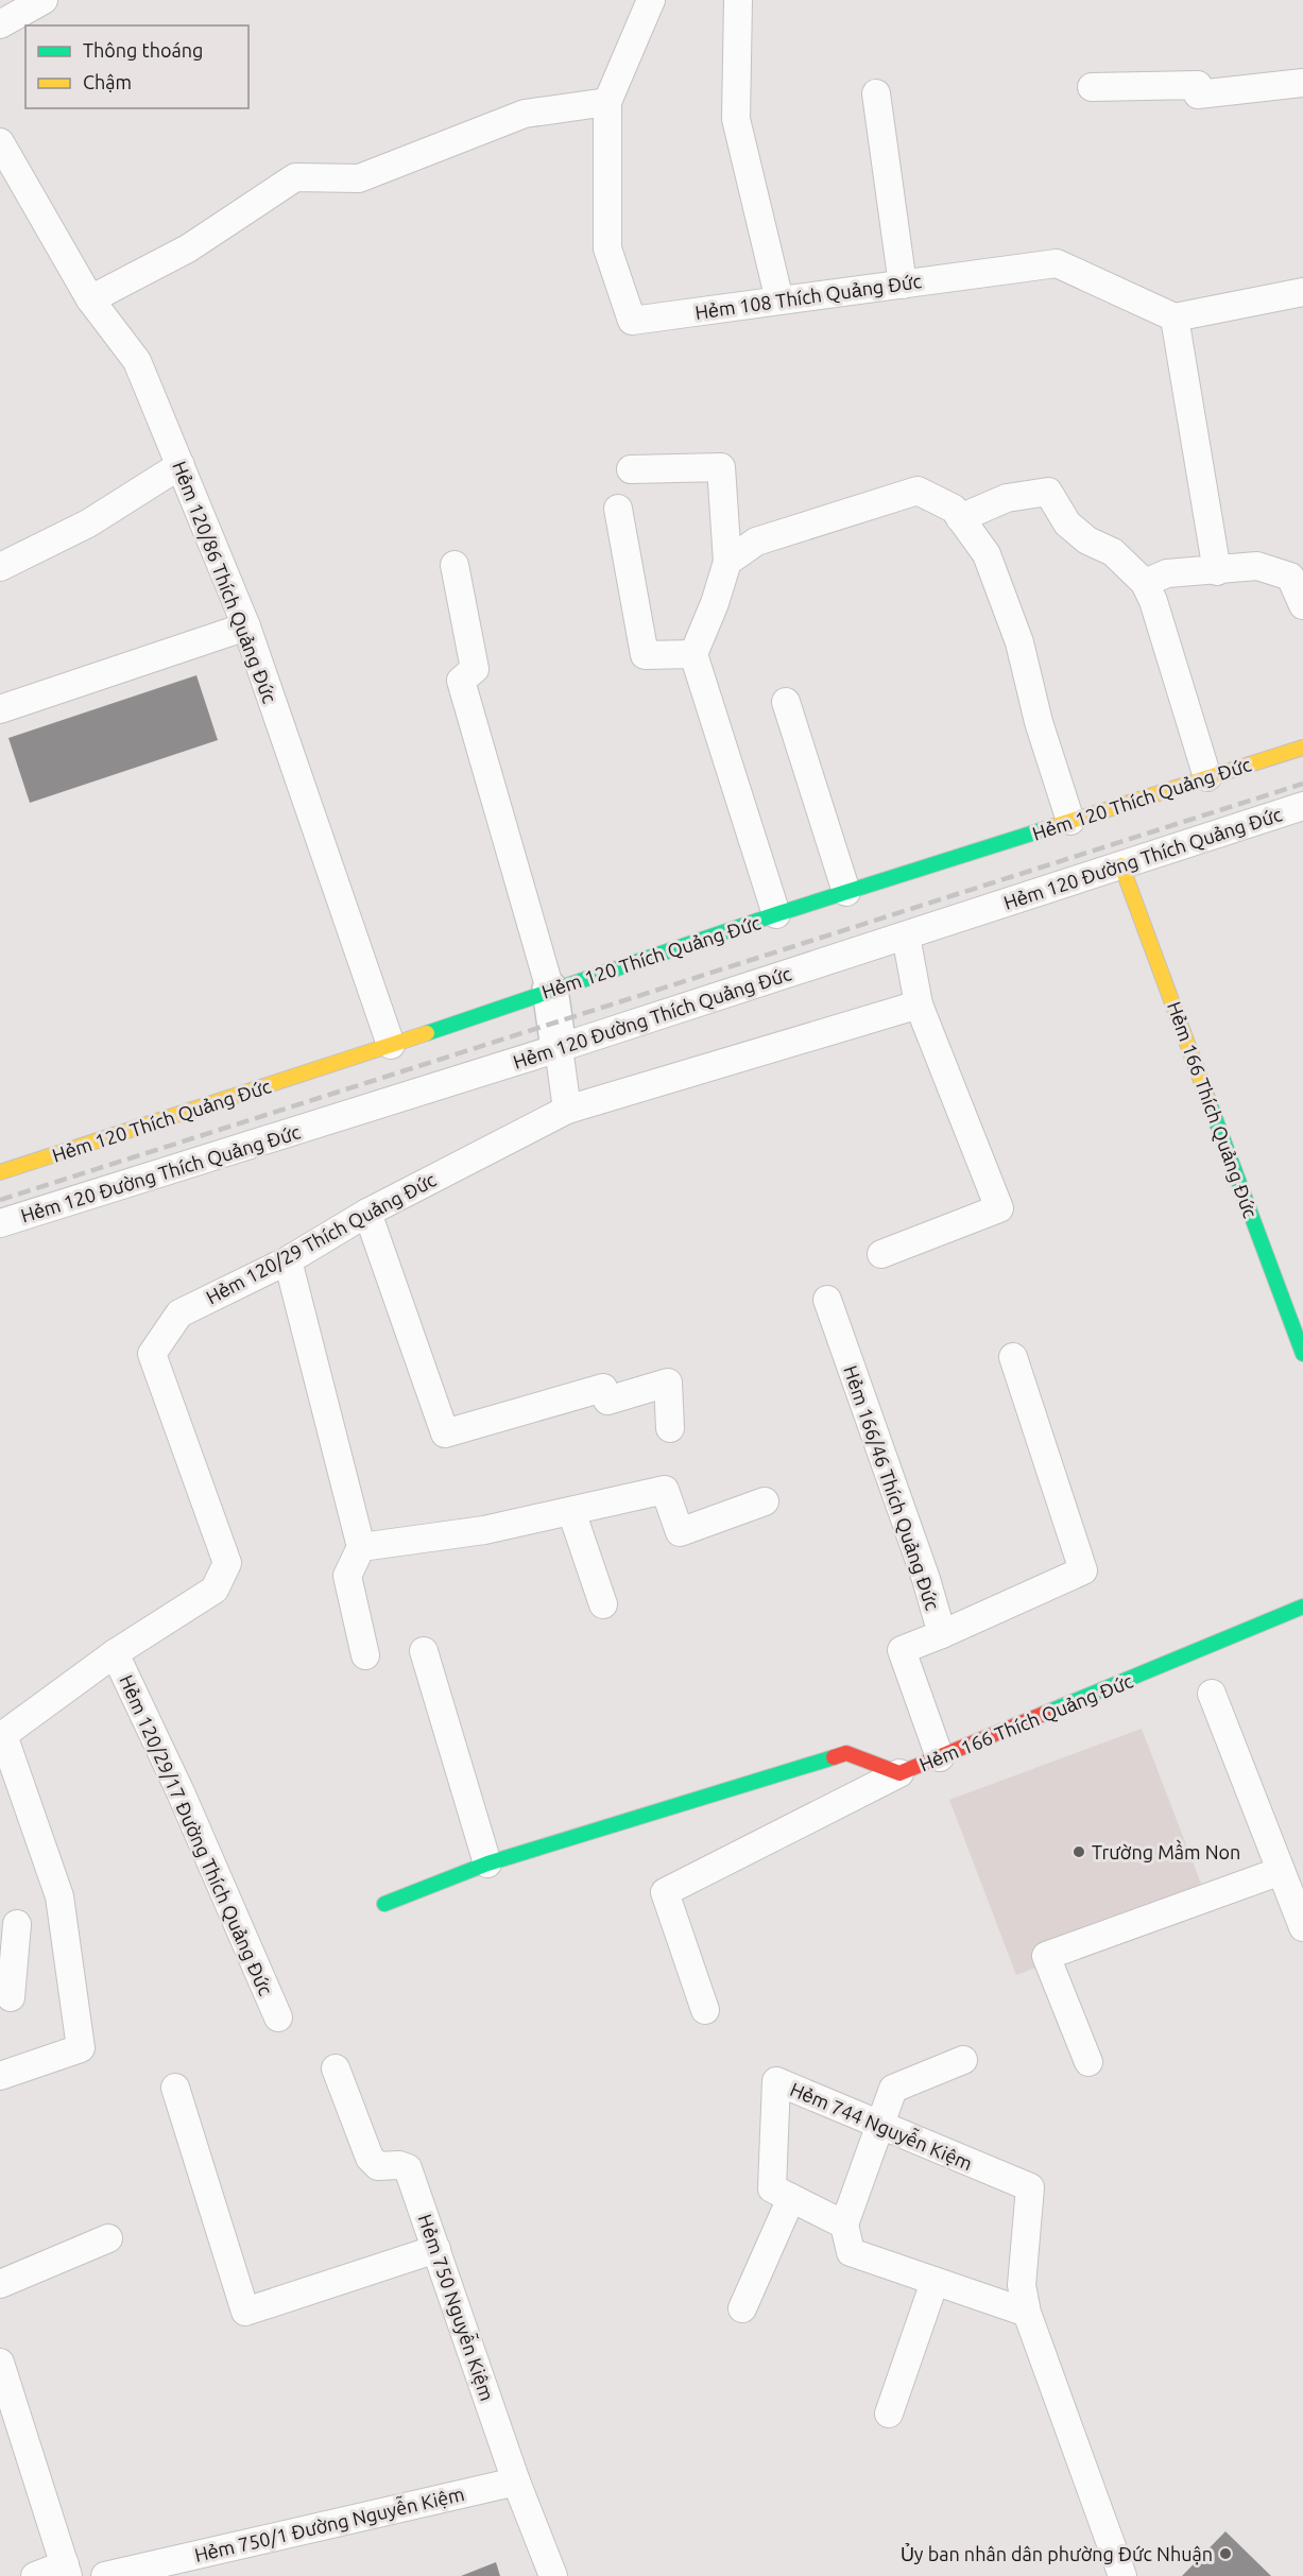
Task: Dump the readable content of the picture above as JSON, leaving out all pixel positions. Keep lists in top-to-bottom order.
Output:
{
  "streets": {
    "street": ["Hẻm 120 Thích Quảng Đức", "Hẻm 166 Thích Quảng Đức"],
    "lane": [
      "Hẻm 108 Thích Quảng Đức",
      "Hẻm 120/86 Thích Quảng Đức",
      "Hẻm 120 Đường Thích Quảng Đức",
      "Hẻm 120/29 Thích Quảng Đức",
      "Hẻm 166/46 Thích Quảng Đức",
      "Hẻm 120/29/17 Đường Thích Quảng Đức",
      "Hẻm 744 Nguyễn Kiệm",
      "Hẻm 750 Nguyễn Kiệm",
      "Hẻm 750/1 Đường Nguyễn Kiệm"
    ]
  },
  "crossings": [
    ["Hẻm 120/86 Thích Quảng Đức", "Hẻm 120 Thích Quảng Đức"],
    ["Hẻm 120 Đường Thích Quảng Đức", "Hẻm 166 Thích Quảng Đức"],
    ["Hẻm 166 Thích Quảng Đức", "Hẻm 166/46 Thích Quảng Đức"],
    ["Hẻm 120/29 Thích Quảng Đức", "Hẻm 120/29/17 Đường Thích Quảng Đức"],
    ["Hẻm 750 Nguyễn Kiệm", "Hẻm 750/1 Đường Nguyễn Kiệm"]
  ],
  "places": ["Trường Mầm Non", "Ủy ban nhân dân phường Đức Nhuận"],
  "legend": ["Thông thoáng", "Chậm"]
}
